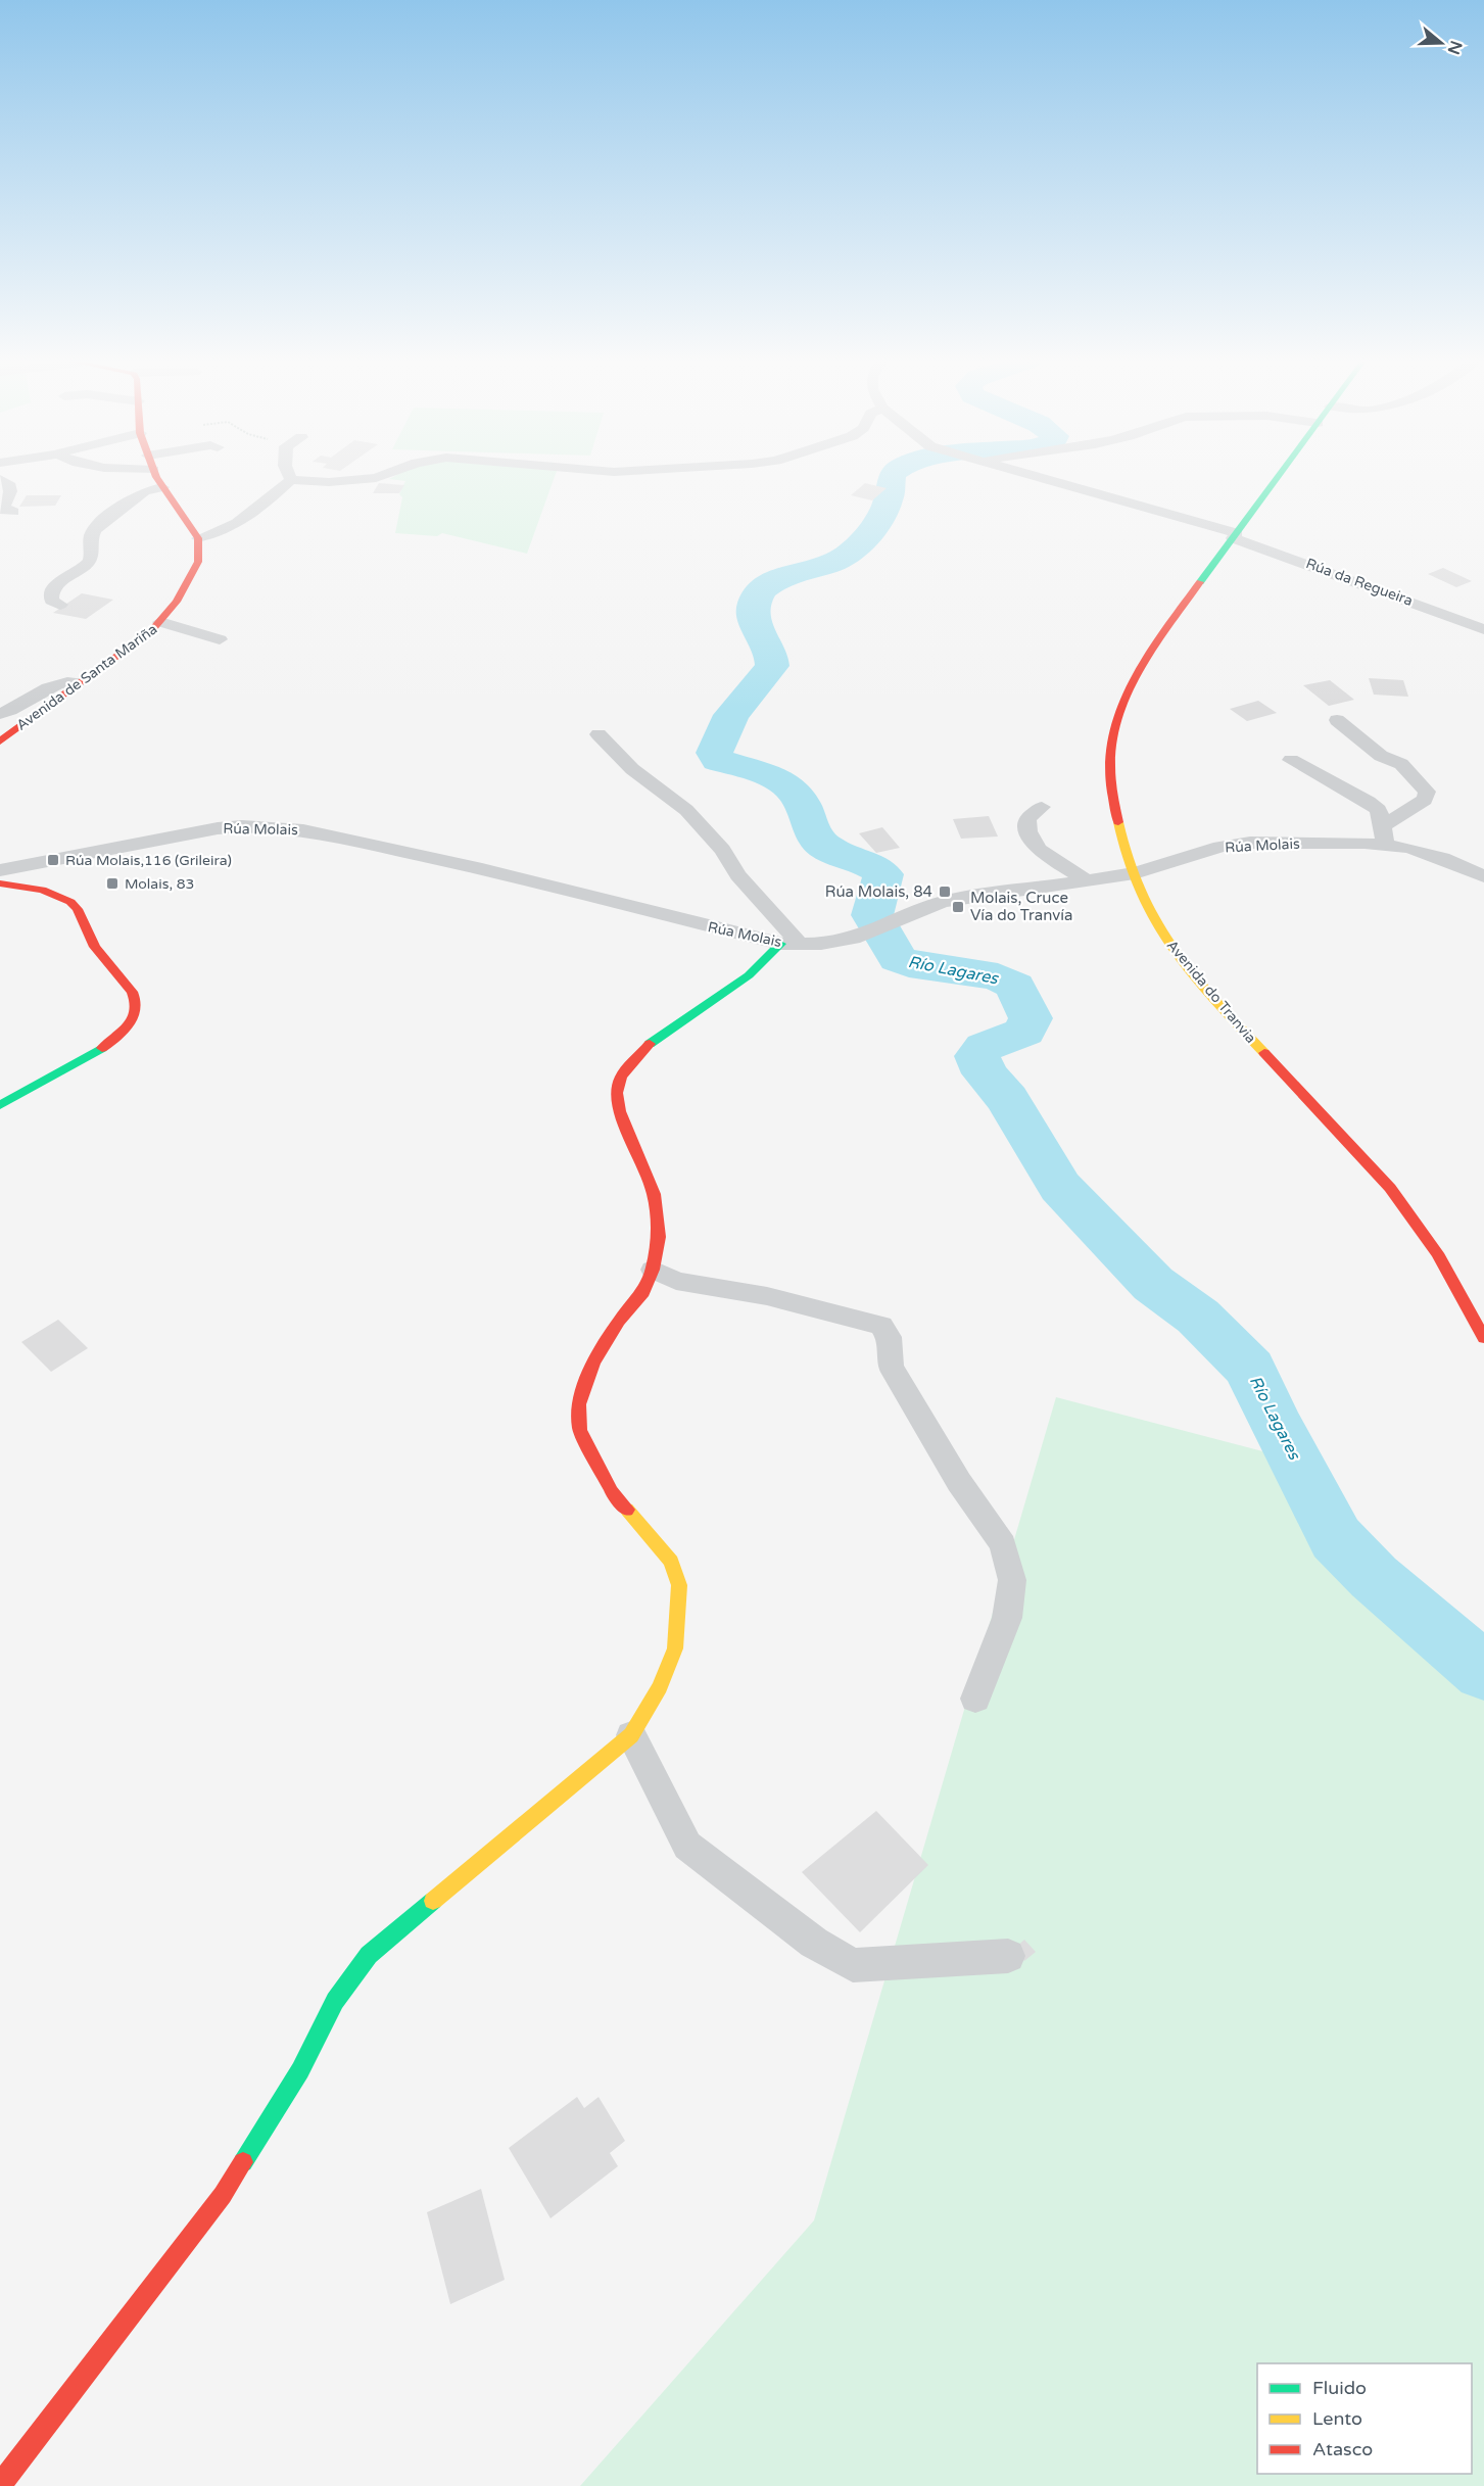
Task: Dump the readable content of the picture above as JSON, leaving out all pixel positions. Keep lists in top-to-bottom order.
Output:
{
  "streets": {
    "main road": ["Avenida de Santa Mariña", "Avenida do Tranvia"],
    "street": ["Rúa da Regueira", "Rúa Molais"]
  },
  "crossings": [
    ["Rúa da Regueira", "Avenida do Tranvia"],
    ["Rúa Molais", "Avenida do Tranvia"]
  ],
  "water": ["Río Lagares"],
  "places": {
    "transit": [
      "Rúa Molais,116 (Grileira)",
      "Molais, 83",
      "Rúa Molais, 84",
      "Molais, Cruce Vía do Tranvía"
    ]
  },
  "legend": ["Fluido", "Lento", "Atasco"],
  "north": "right"
}
